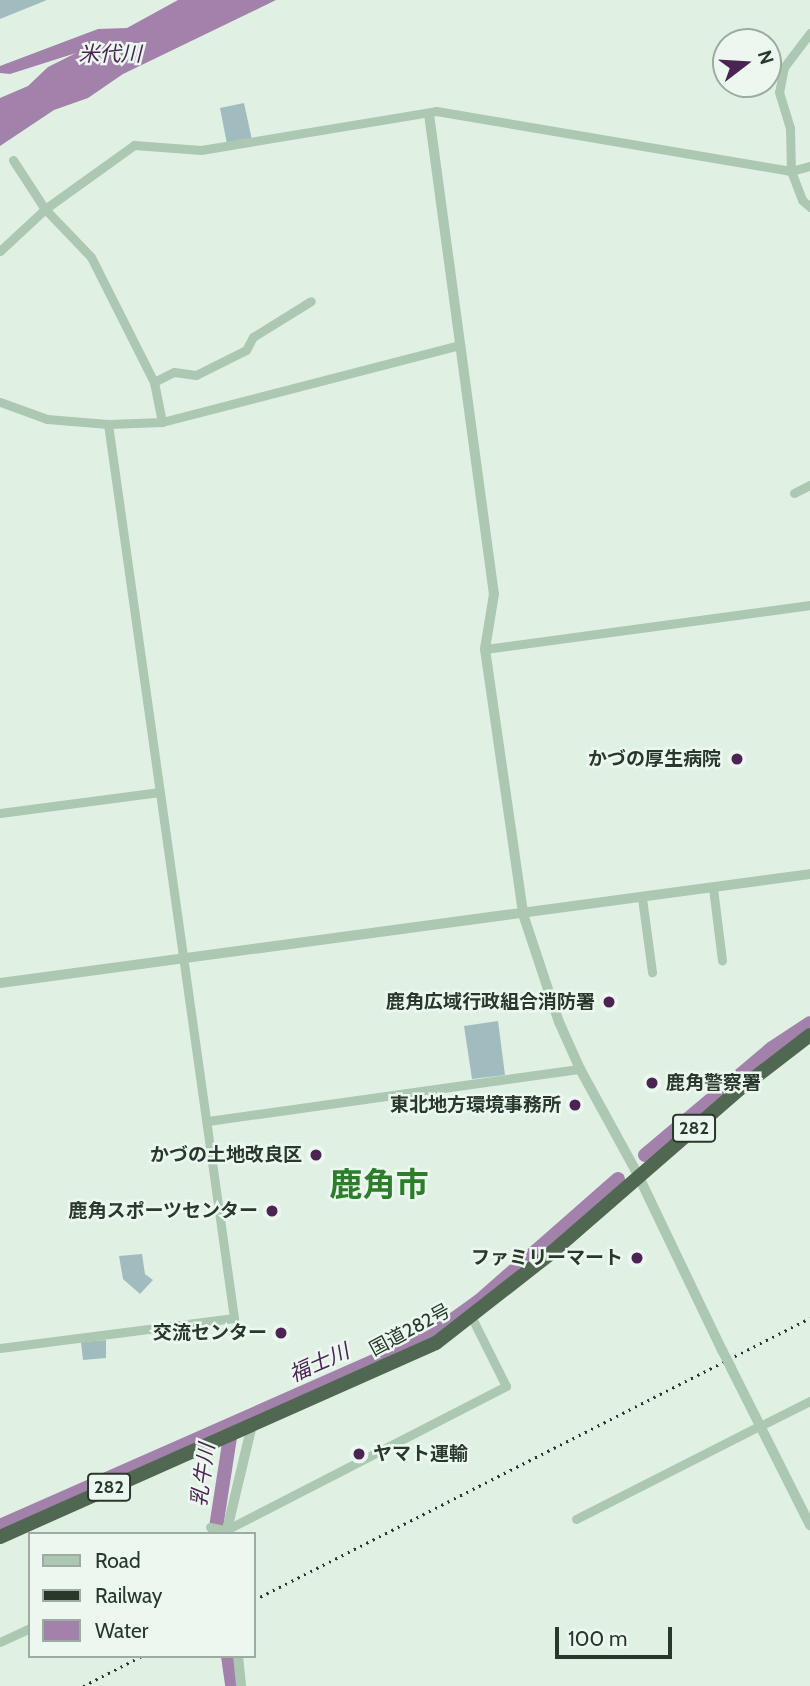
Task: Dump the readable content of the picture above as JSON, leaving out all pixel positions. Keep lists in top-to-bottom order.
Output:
{
  "streets": {
    "highway": ["282", "国道282号"]
  },
  "districts": ["鹿角市"],
  "water": ["米代川", "福士川", "乳牛川"],
  "places": [
    "かづの厚生病院",
    "鹿角広域行政組合消防署",
    "鹿角警察署",
    "東北地方環境事務所",
    "かづの土地改良区",
    "鹿角スポーツセンター",
    "ファミリーマート",
    "交流センター",
    "ヤマト運輸"
  ],
  "legend": ["Road", "Railway", "Water"],
  "scale_bar": "100 m",
  "north": "right"
}
